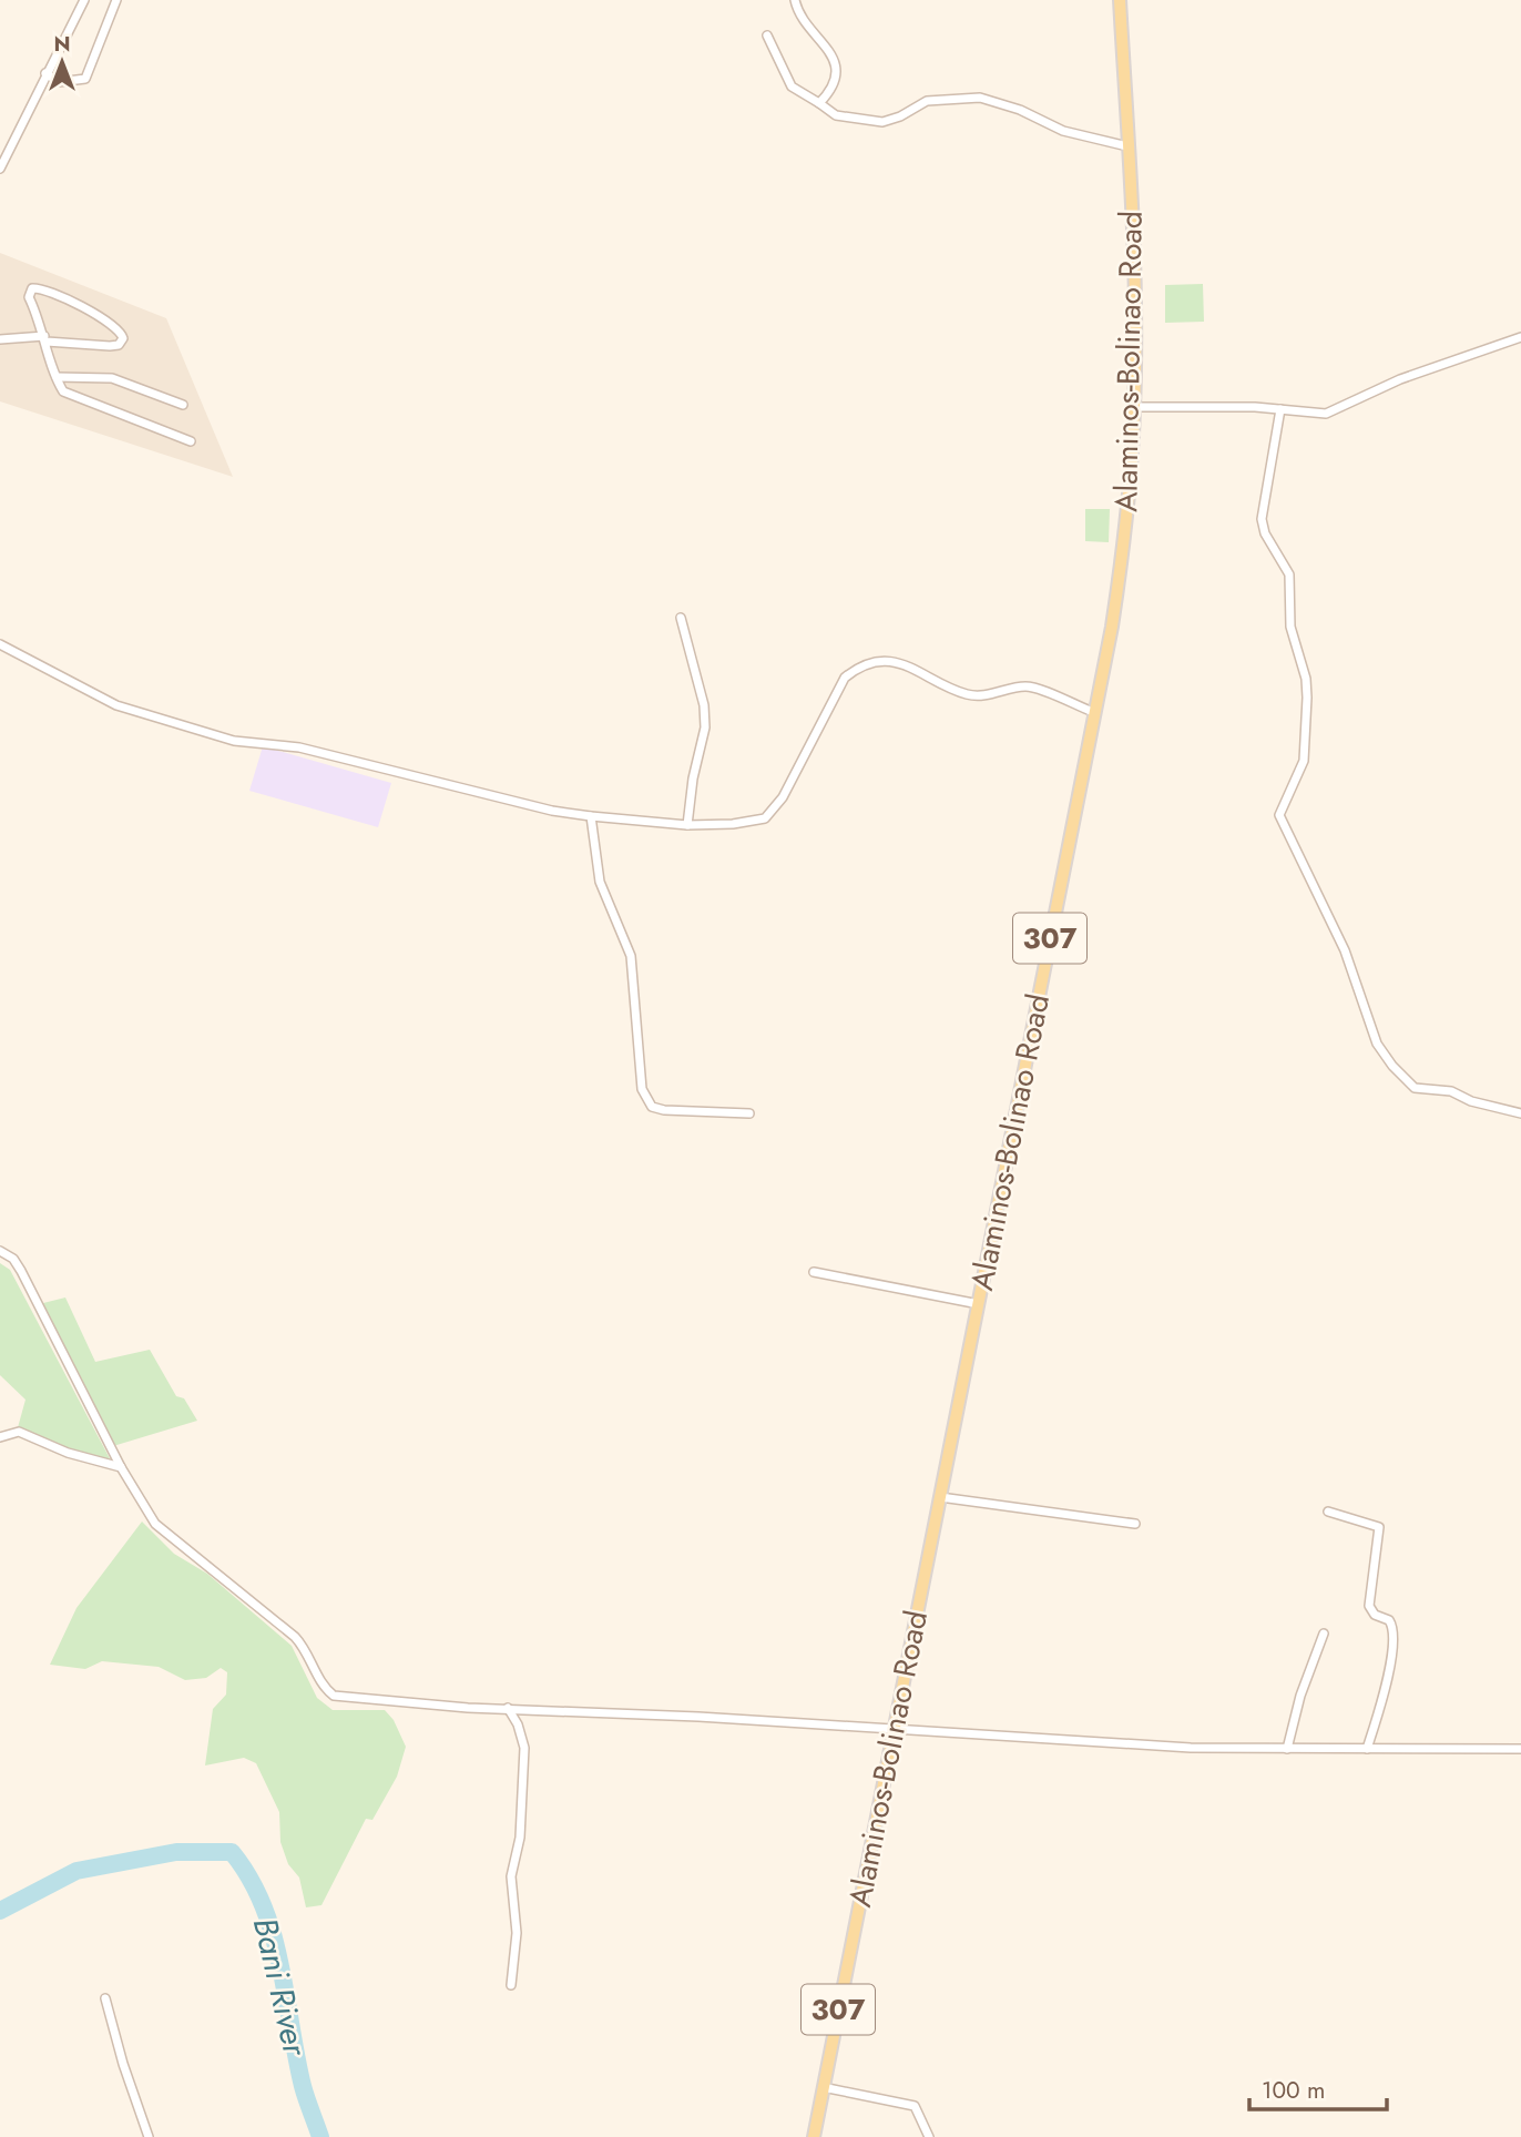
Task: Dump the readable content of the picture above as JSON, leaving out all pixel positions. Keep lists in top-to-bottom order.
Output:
{
  "streets": {
    "main road": ["Alaminos-Bolinao Road", "307"]
  },
  "water": ["Bani River"],
  "scale_bar": "100 m",
  "north": "top"
}
